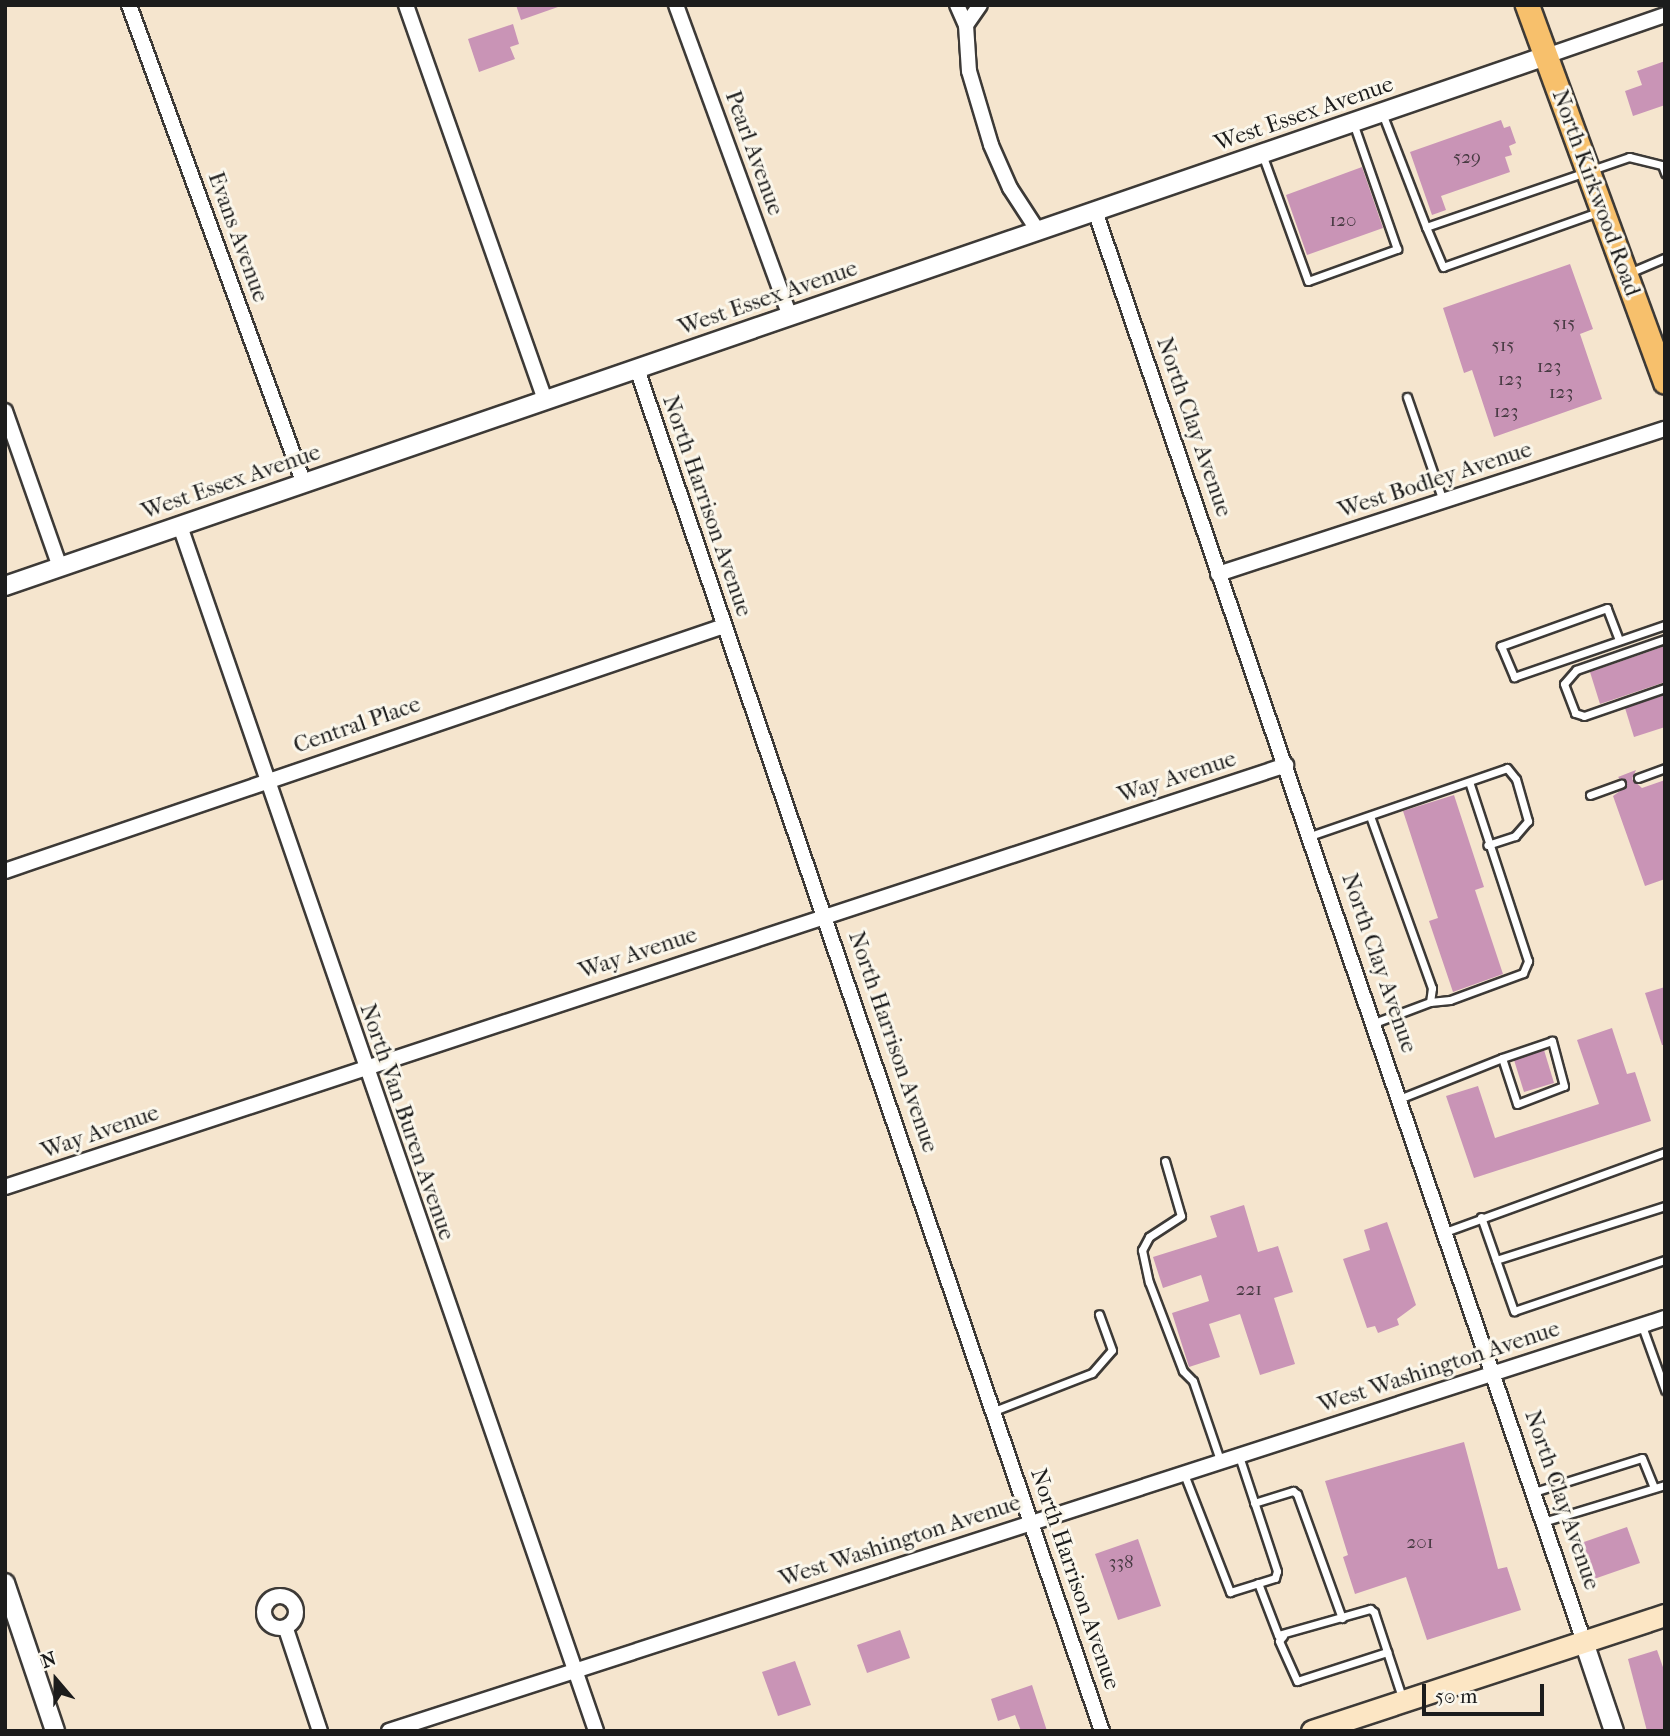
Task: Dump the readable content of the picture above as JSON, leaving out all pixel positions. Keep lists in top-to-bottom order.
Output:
{
  "streets": {
    "main road": ["North Kirkwood Road"],
    "street": [
      "West Essex Avenue",
      "Pearl Avenue",
      "Evans Avenue",
      "North Clay Avenue",
      "West Bodley Avenue",
      "North Harrison Avenue",
      "Central Place",
      "Way Avenue",
      "North Van Buren Avenue",
      "West Washington Avenue"
    ]
  },
  "crossings": [
    ["West Essex Avenue", "Pearl Avenue"],
    ["West Essex Avenue", "North Kirkwood Road"],
    ["West Essex Avenue", "Evans Avenue"],
    ["West Essex Avenue", "North Clay Avenue"],
    ["West Essex Avenue", "North Harrison Avenue"],
    ["West Essex Avenue", "North Van Buren Avenue"],
    ["North Clay Avenue", "West Bodley Avenue"],
    ["North Clay Avenue", "Way Avenue"],
    ["North Clay Avenue", "West Washington Avenue"],
    ["North Harrison Avenue", "Central Place"],
    ["North Harrison Avenue", "Way Avenue"],
    ["North Harrison Avenue", "West Washington Avenue"],
    ["Central Place", "North Van Buren Avenue"],
    ["Way Avenue", "North Van Buren Avenue"],
    ["North Van Buren Avenue", "West Washington Avenue"]
  ],
  "house_numbers": [
    "529",
    "120",
    "515",
    "515",
    "123",
    "123",
    "123",
    "123",
    "221",
    "201",
    "338"
  ],
  "scale_bar": "50 m",
  "north": "top"
}
